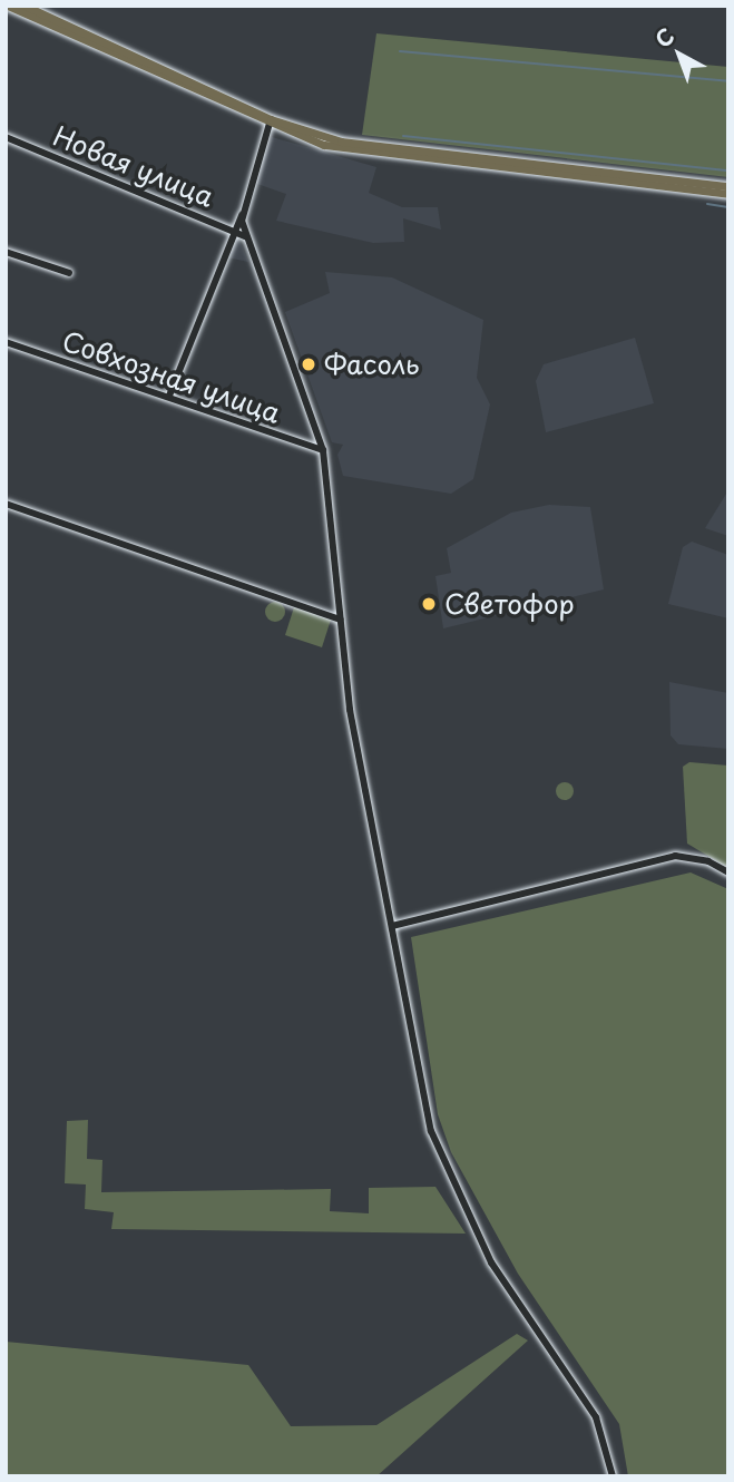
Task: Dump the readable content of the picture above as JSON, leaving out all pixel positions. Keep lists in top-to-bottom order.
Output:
{
  "streets": {
    "street": ["Новая улица", "Совхозная улица"]
  },
  "places": ["Фасоль", "Светофор"],
  "north": "top left"
}
